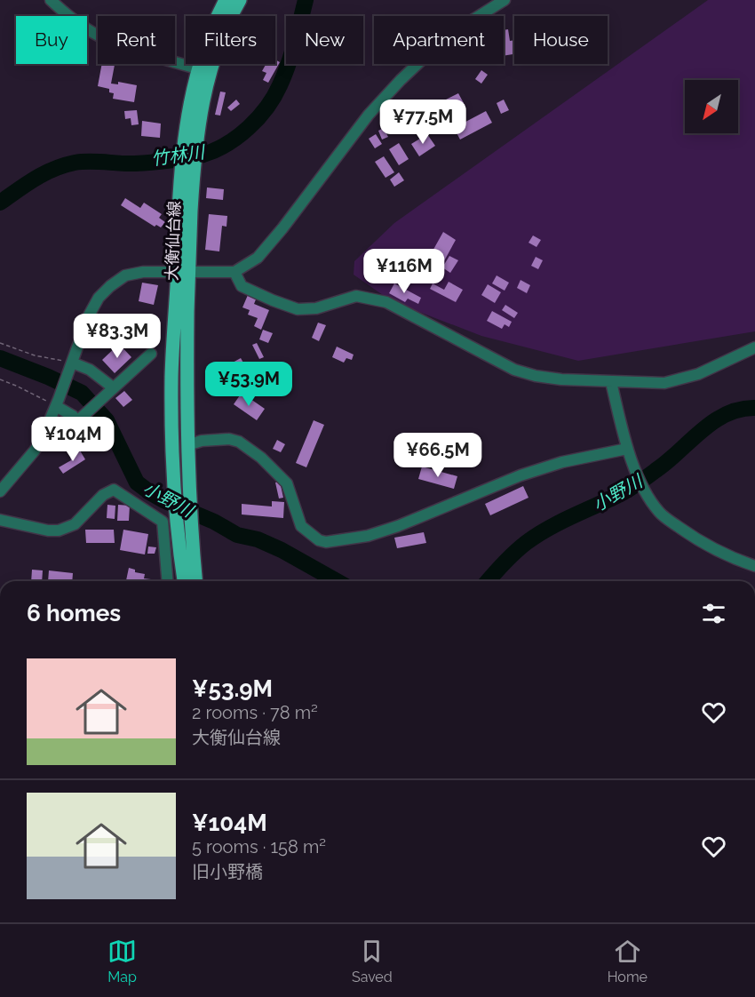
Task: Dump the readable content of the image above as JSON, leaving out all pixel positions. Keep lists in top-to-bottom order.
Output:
{
  "streets": {
    "main road": ["大衡仙台線"]
  },
  "water": ["竹林川", "小野川"],
  "north": "bottom left",
  "page": {
    "chip": [
      "Buy",
      "Rent",
      "Filters",
      "New",
      "Apartment",
      "House"
    ],
    "price": [
      "¥77.5M",
      "¥116M",
      "¥83.3M",
      "¥53.9M",
      "¥104M",
      "¥66.5M"
    ],
    "heading": "6 homes",
    "list": [
      {
        "name": "¥53.9M",
        "note": "2 rooms · 78 m² · 大衡仙台線"
      },
      {
        "name": "¥104M",
        "note": "5 rooms · 158 m² · 旧小野橋"
      }
    ],
    "tabs": ["Map", "Saved", "Home"]
  }
}
